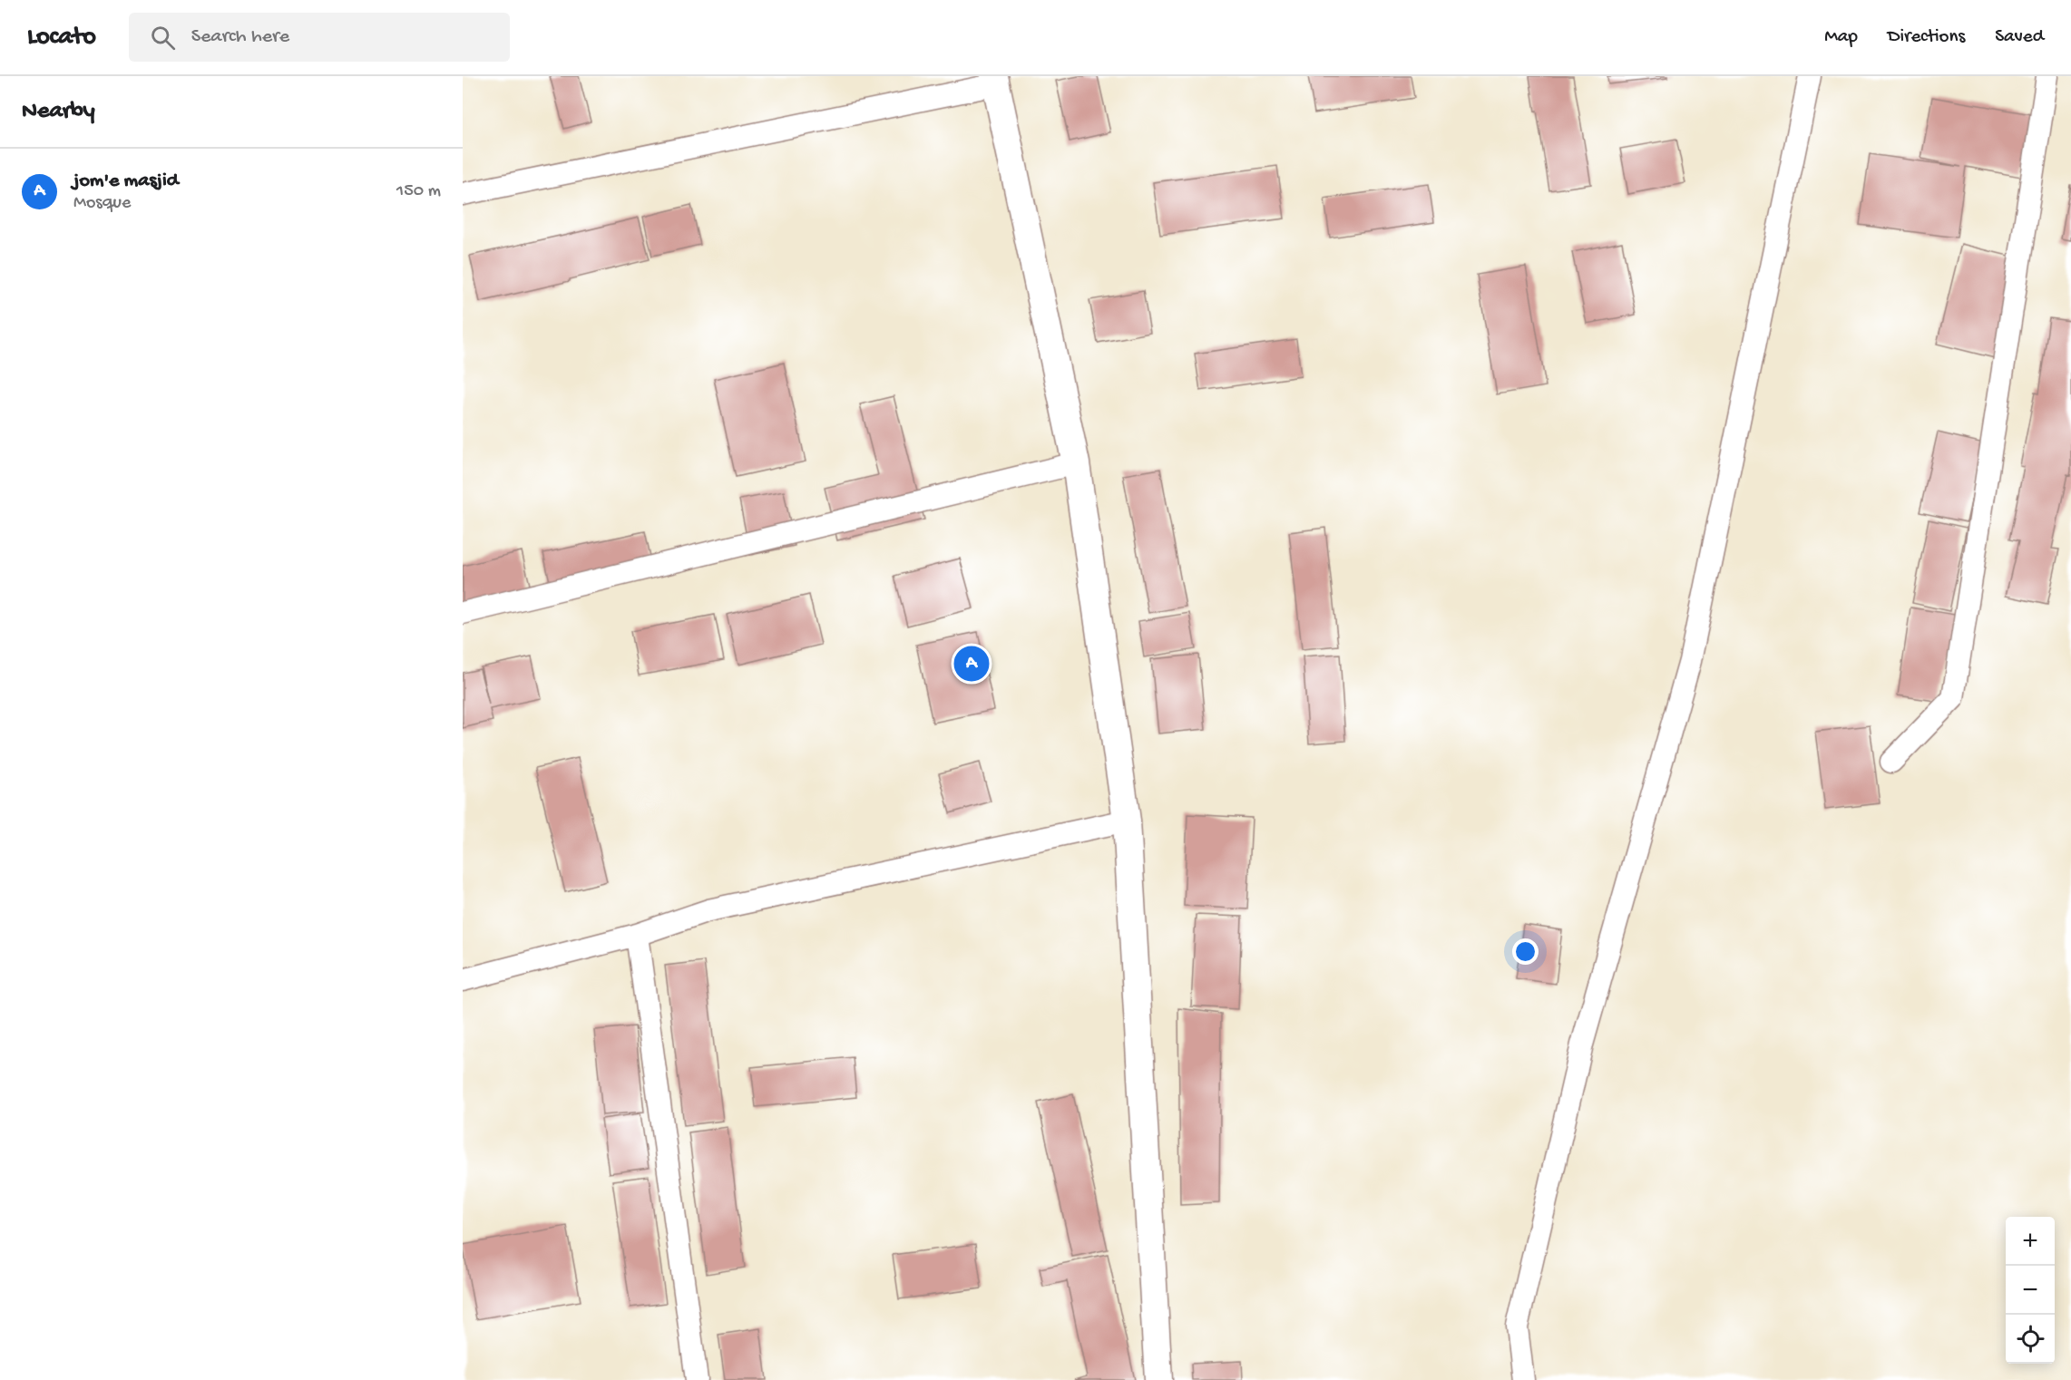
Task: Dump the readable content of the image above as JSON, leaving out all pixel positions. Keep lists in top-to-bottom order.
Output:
{
  "page": {
    "header": "Locato",
    "search": "Search here",
    "nav": ["Map", "Directions", "Saved"],
    "heading": "Nearby",
    "list": [
      {
        "mark": "A",
        "name": "jom'e masjid",
        "note": "Mosque",
        "value": "150 m"
      }
    ],
    "pins": "A",
    "map_buttons": ["+", "−"]
  }
}
